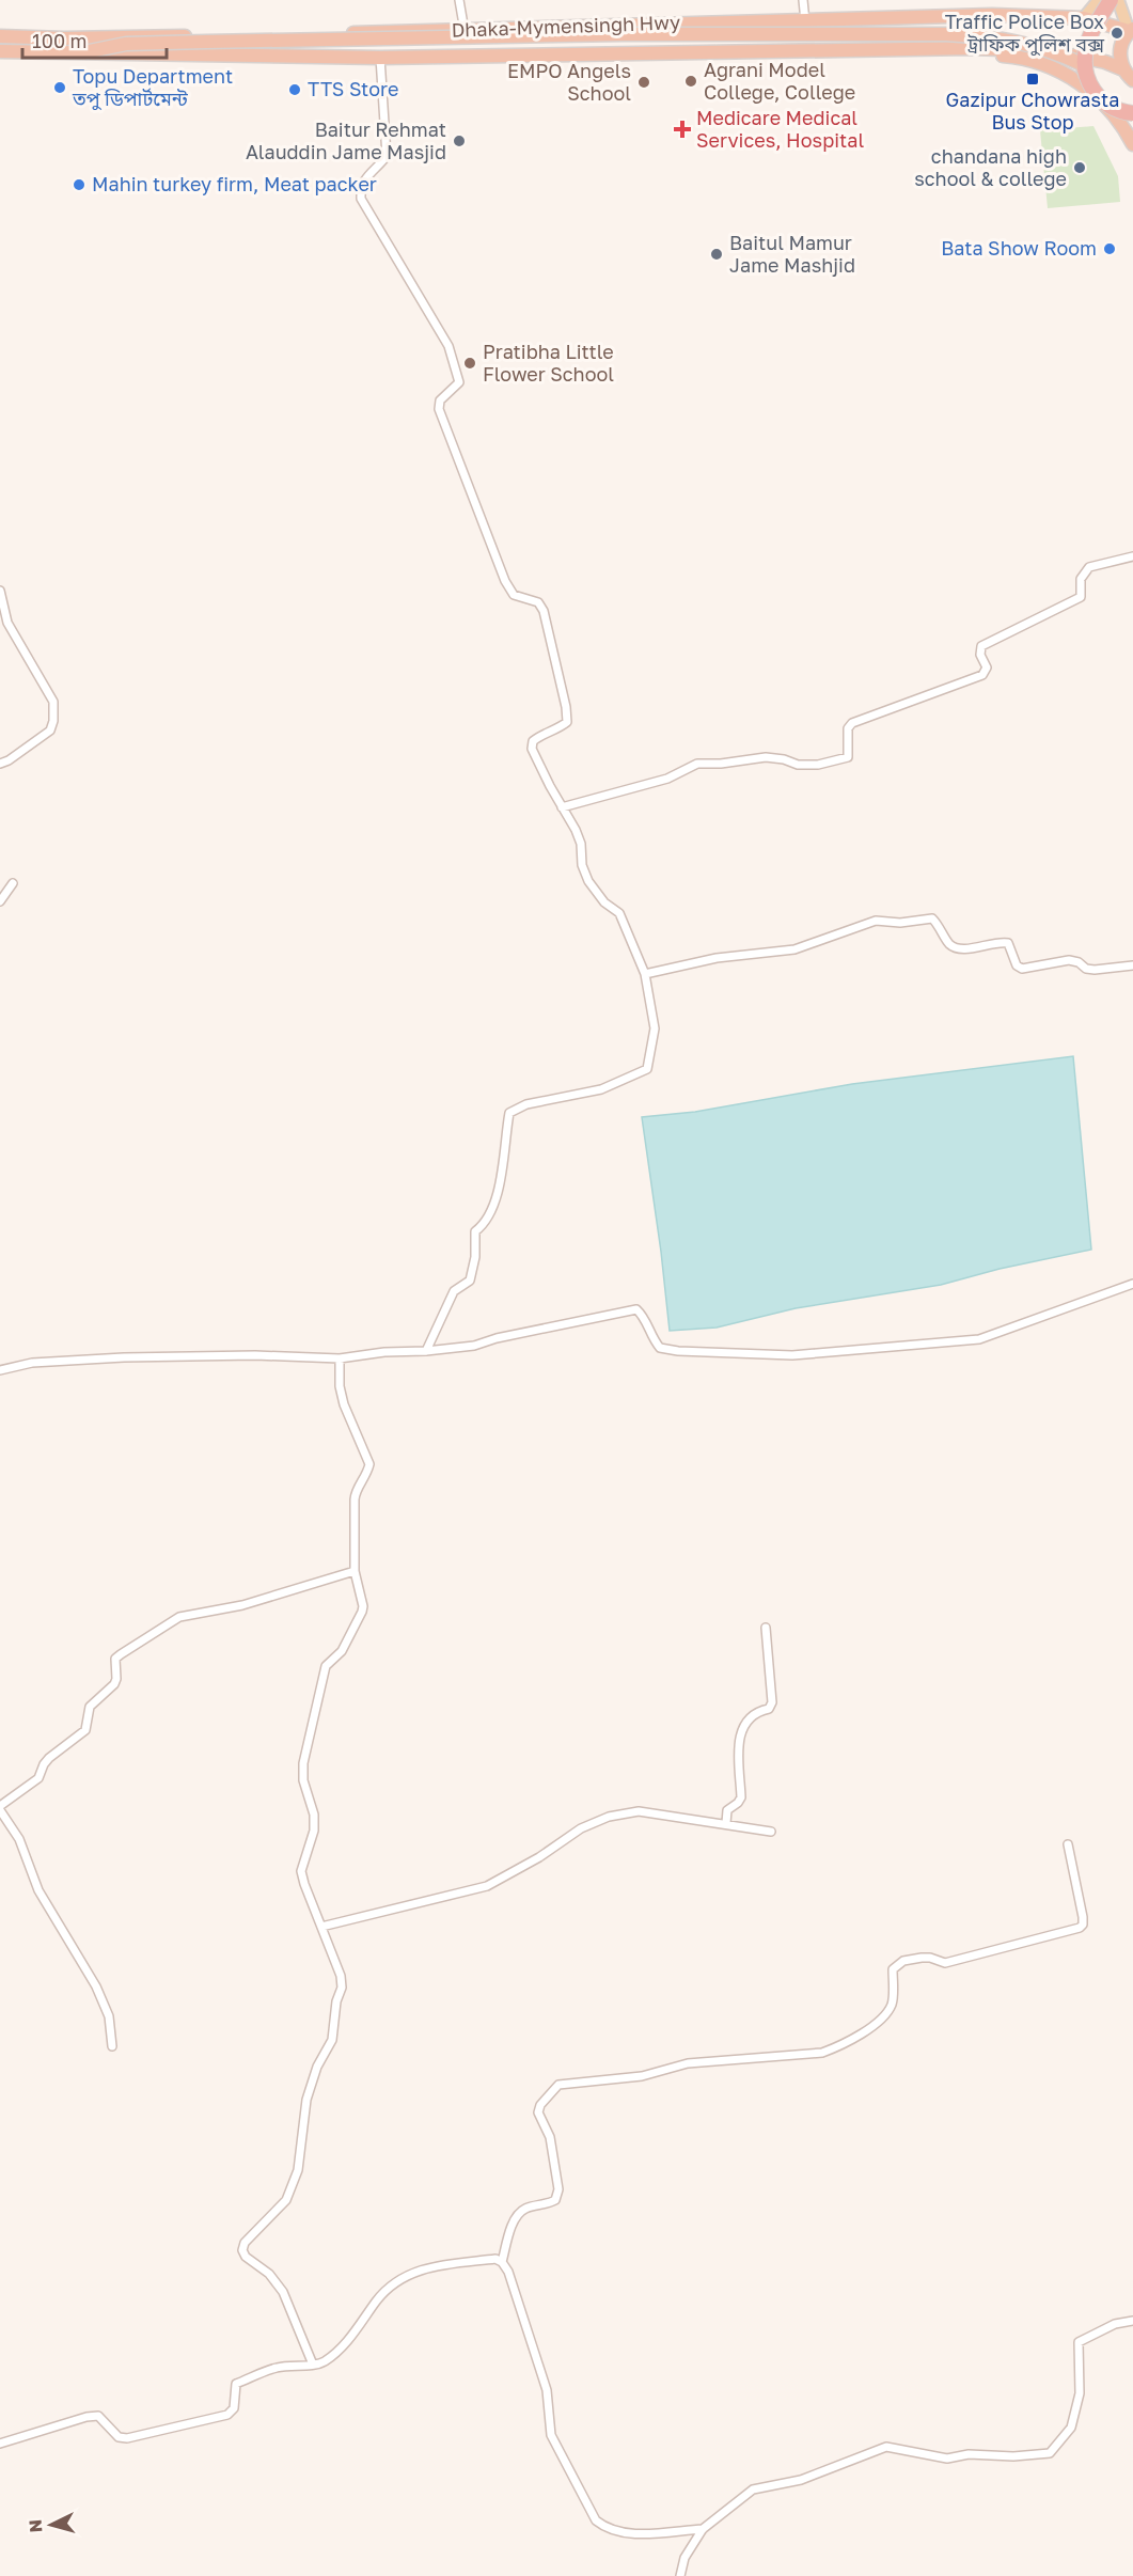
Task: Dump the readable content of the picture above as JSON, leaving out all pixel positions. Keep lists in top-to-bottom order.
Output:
{
  "streets": {
    "highway": ["Dhaka-Mymensingh Hwy"]
  },
  "places": {
    "other": [
      "Traffic Police Box ট্রাফিক পুলিশ বক্স",
      "Agrani Model College, College",
      "EMPO Angels School",
      "Topu Department তপু ডিপার্টমেন্ট",
      "TTS Store",
      "Baitur Rehmat Alauddin Jame Masjid",
      "chandana high school & college",
      "Mahin turkey firm, Meat packer",
      "Bata Show Room",
      "Baitul Mamur Jame Mashjid",
      "Pratibha Little Flower School"
    ],
    "transit": ["Gazipur Chowrasta Bus Stop"],
    "health": ["Medicare Medical Services, Hospital"]
  },
  "scale_bar": "100 m",
  "north": "left"
}
